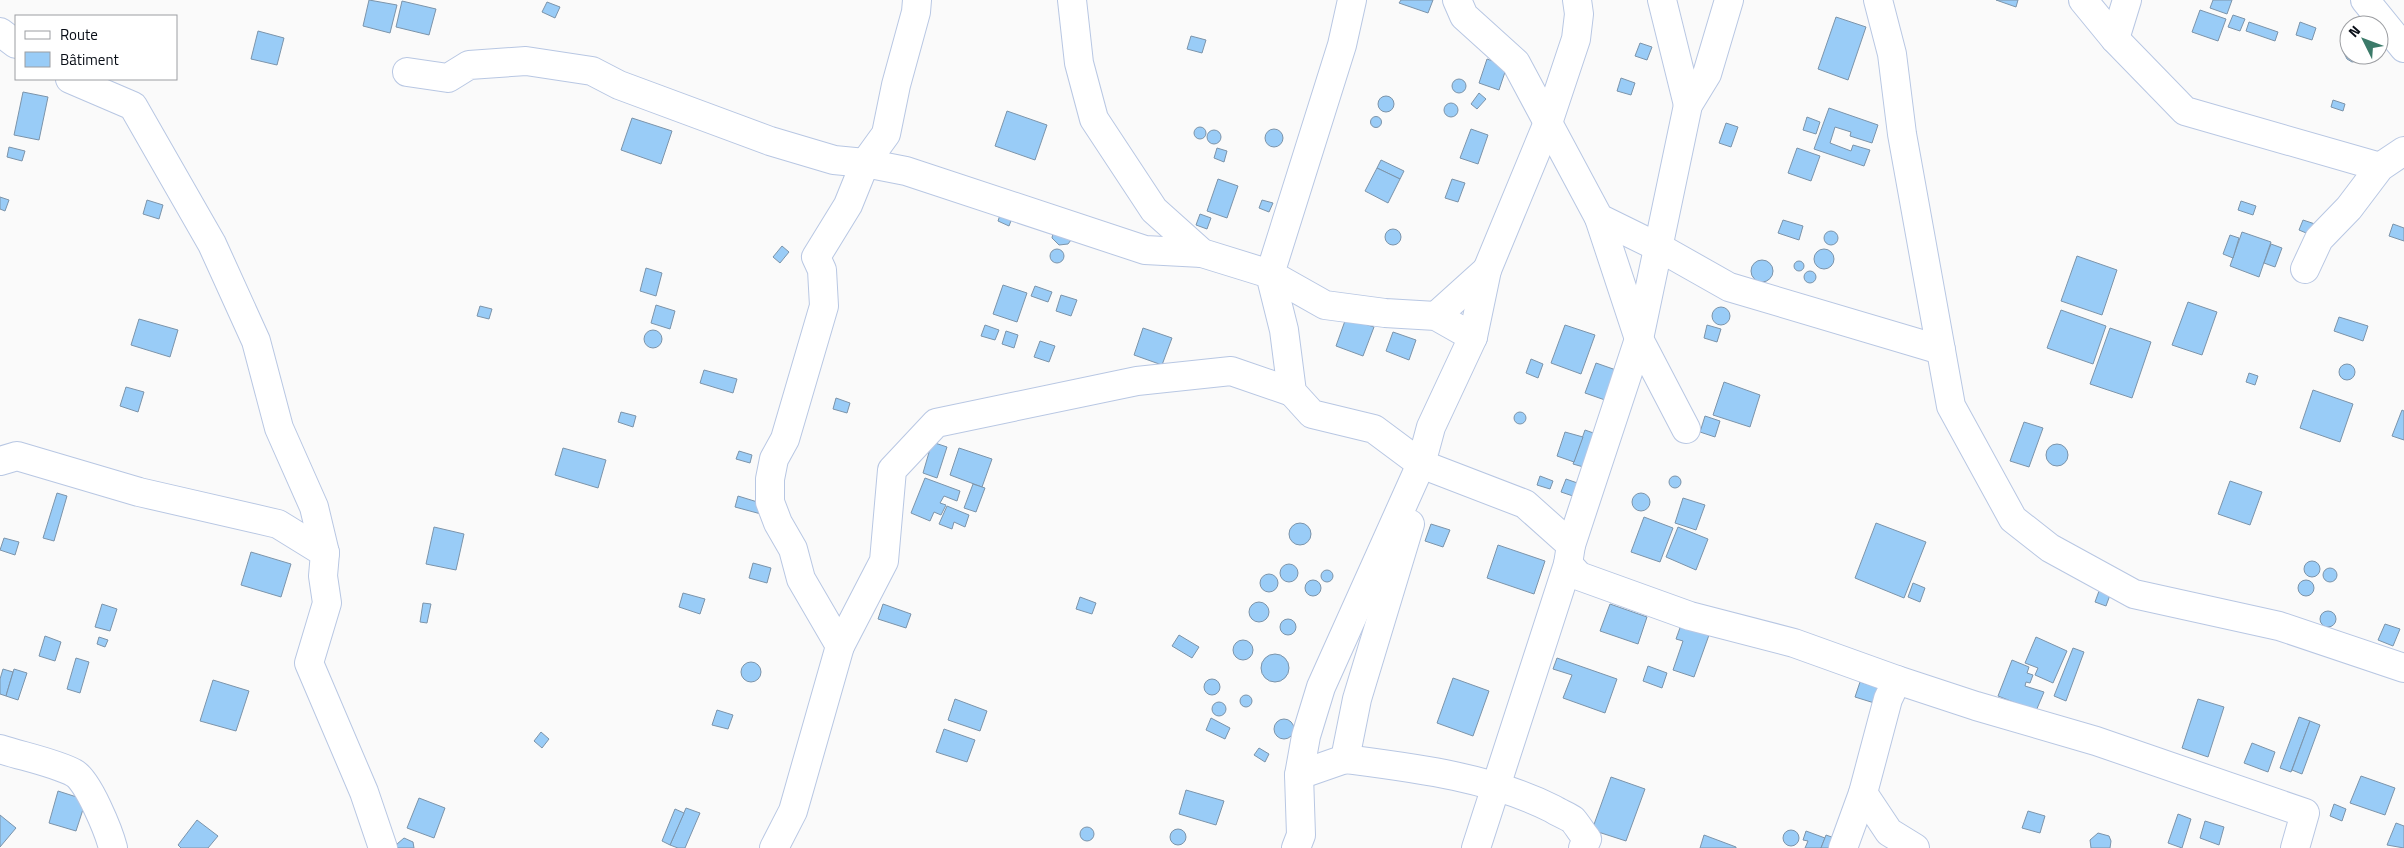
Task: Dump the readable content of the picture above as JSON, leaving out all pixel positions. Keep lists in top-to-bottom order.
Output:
{
  "legend": ["Route", "Bâtiment"],
  "north": "top left"
}
